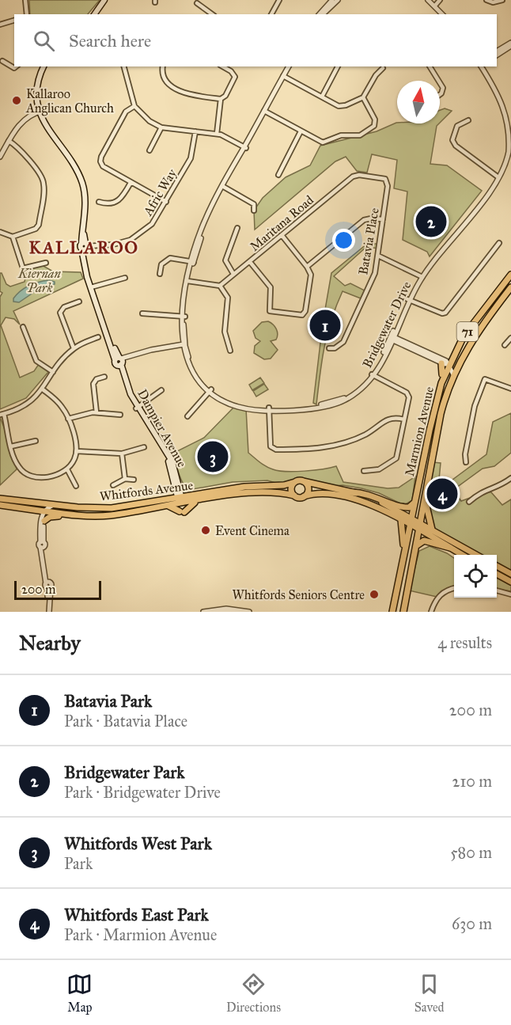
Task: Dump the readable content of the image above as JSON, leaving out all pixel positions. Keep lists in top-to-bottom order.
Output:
{
  "streets": {
    "main road": [
      "71",
      "Dampier Avenue",
      "Marmion Avenue",
      "Whitfords Avenue"
    ],
    "street": [
      "Afric Way",
      "Maritana Road",
      "Batavia Place",
      "Bridgewater Drive"
    ]
  },
  "crossings": [
    ["Afric Way", "Dampier Avenue"],
    ["Maritana Road", "Batavia Place"],
    ["Dampier Avenue", "Whitfords Avenue"]
  ],
  "districts": ["KALLAROO"],
  "parks": ["Kiernan Park"],
  "places": ["Kallaroo Anglican Church", "Event Cinema", "Whitfords Seniors Centre"],
  "scale_bar": "200 m",
  "north": "top",
  "page": {
    "search": "Search here",
    "pins": [
      "2",
      "1",
      "3",
      "4"
    ],
    "scale": "200 m",
    "heading": ["Nearby", "4 results"],
    "list": [
      {
        "mark": "1",
        "name": "Batavia Park",
        "note": "Park · Batavia Place",
        "value": "200 m"
      },
      {
        "mark": "2",
        "name": "Bridgewater Park",
        "note": "Park · Bridgewater Drive",
        "value": "210 m"
      },
      {
        "mark": "3",
        "name": "Whitfords West Park",
        "note": "Park",
        "value": "580 m"
      },
      {
        "mark": "4",
        "name": "Whitfords East Park",
        "note": "Park · Marmion Avenue",
        "value": "630 m"
      }
    ],
    "nav": ["Map", "Directions", "Saved"]
  }
}
